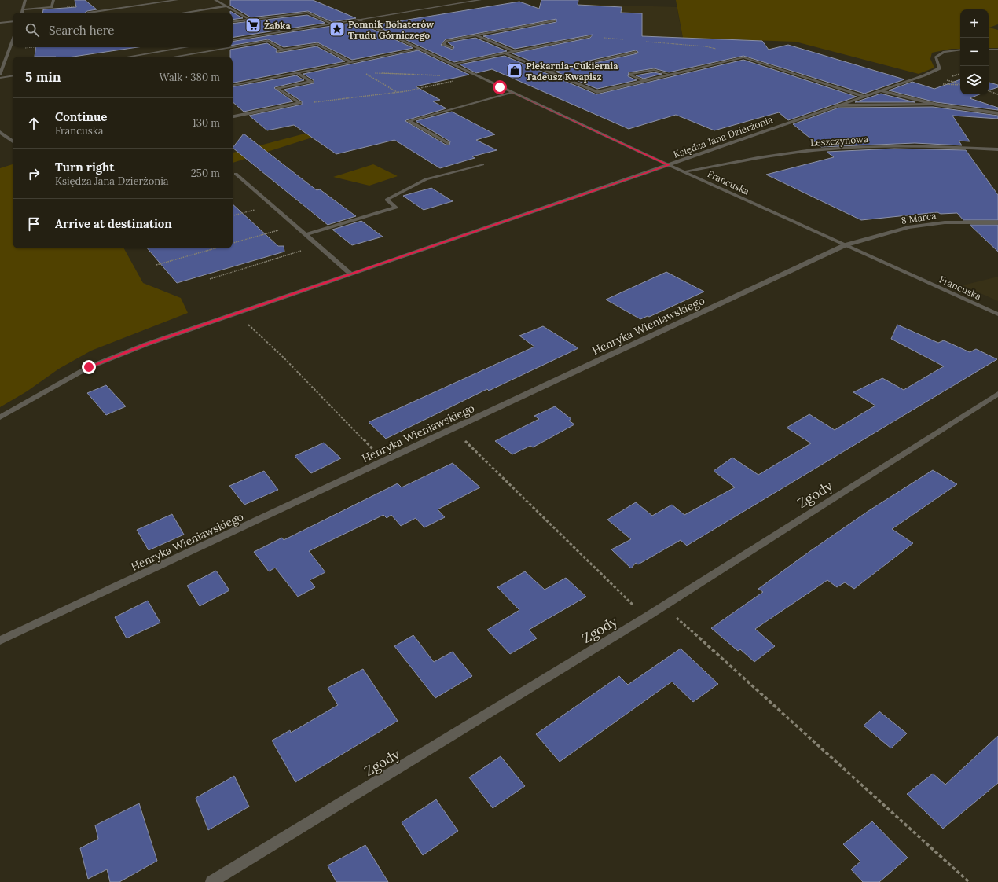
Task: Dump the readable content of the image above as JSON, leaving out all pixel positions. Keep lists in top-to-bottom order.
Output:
{
  "streets": {
    "street": [
      "Księdza Jana Dzierżonia",
      "Leszczynowa",
      "Francuska",
      "8 Marca",
      "Henryka Wieniawskiego",
      "Zgody"
    ]
  },
  "crossings": [
    ["Księdza Jana Dzierżonia", "Francuska"],
    ["Leszczynowa", "Francuska"],
    ["Francuska", "8 Marca"],
    ["Francuska", "Henryka Wieniawskiego"],
    ["8 Marca", "Henryka Wieniawskiego"]
  ],
  "places": {
    "supermarket": ["Żabka"],
    "place": ["Pomnik Bohaterów Trudu Górniczego"],
    "shop": ["Piekarnia-Cukiernia Tadeusz Kwapisz"]
  },
  "page": {
    "map_buttons": ["+", "−"],
    "search": "Search here",
    "heading": ["5 min", "Walk · 380 m"],
    "list": [
      ["Continue", "Francuska", "130 m"],
      ["Turn right", "Księdza Jana Dzierżonia", "250 m"],
      "Arrive at destination"
    ]
  }
}
